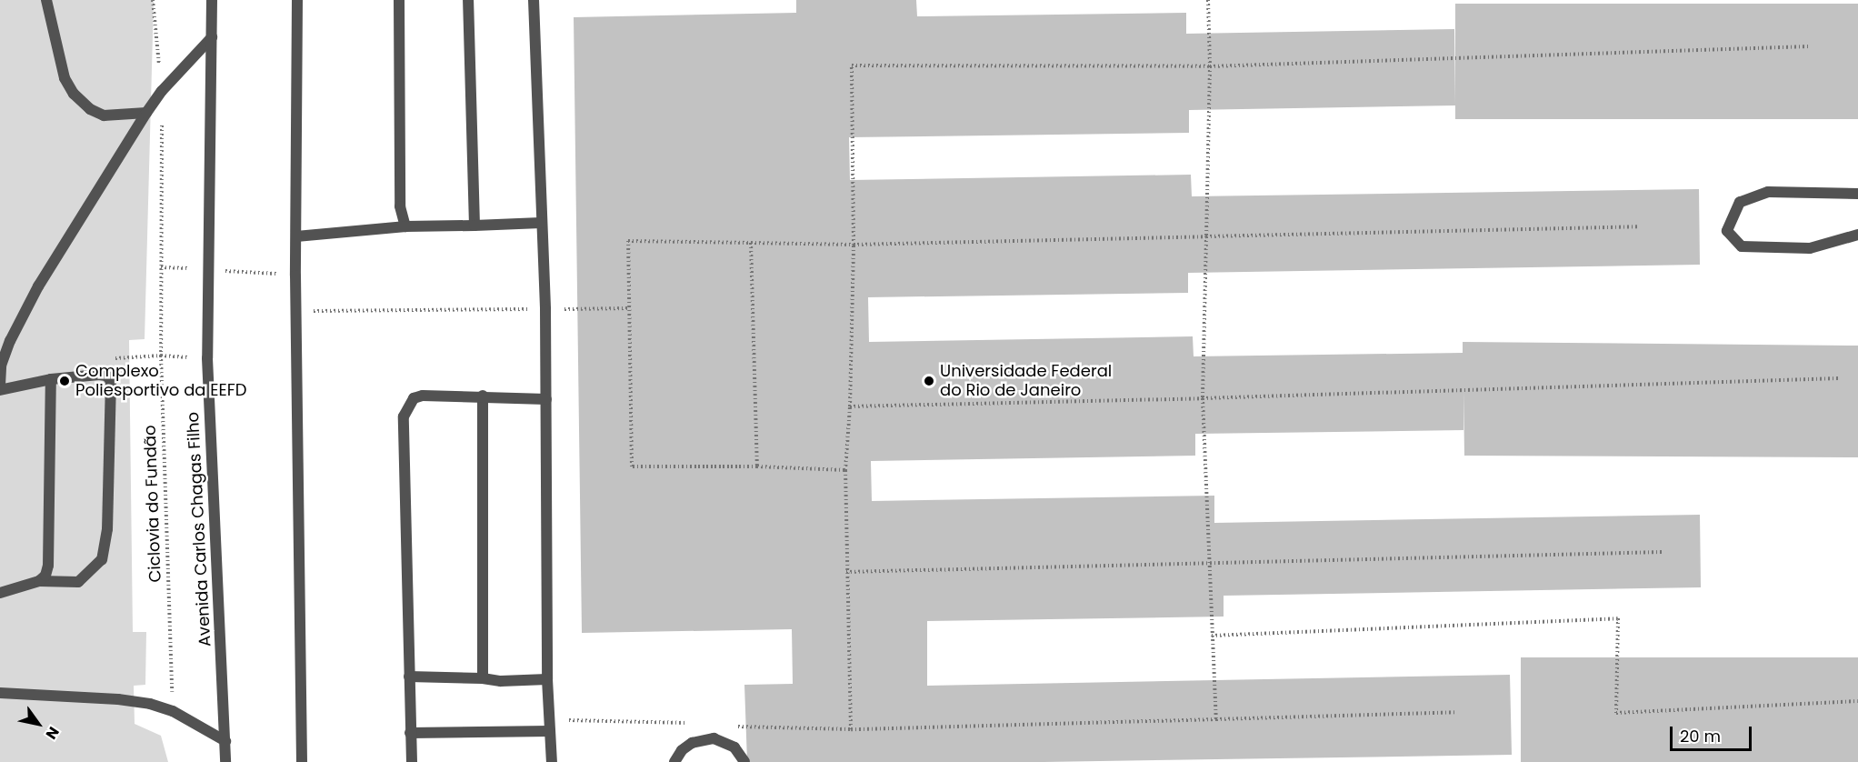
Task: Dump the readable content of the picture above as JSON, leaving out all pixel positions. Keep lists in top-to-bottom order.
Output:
{
  "streets": {
    "street": ["Avenida Carlos Chagas Filho"],
    "path": ["Ciclovia do Fundão"]
  },
  "places": ["Complexo Poliesportivo da EEFD", "Universidade Federal do Rio de Janeiro"],
  "scale_bar": "20 m",
  "north": "bottom right"
}
